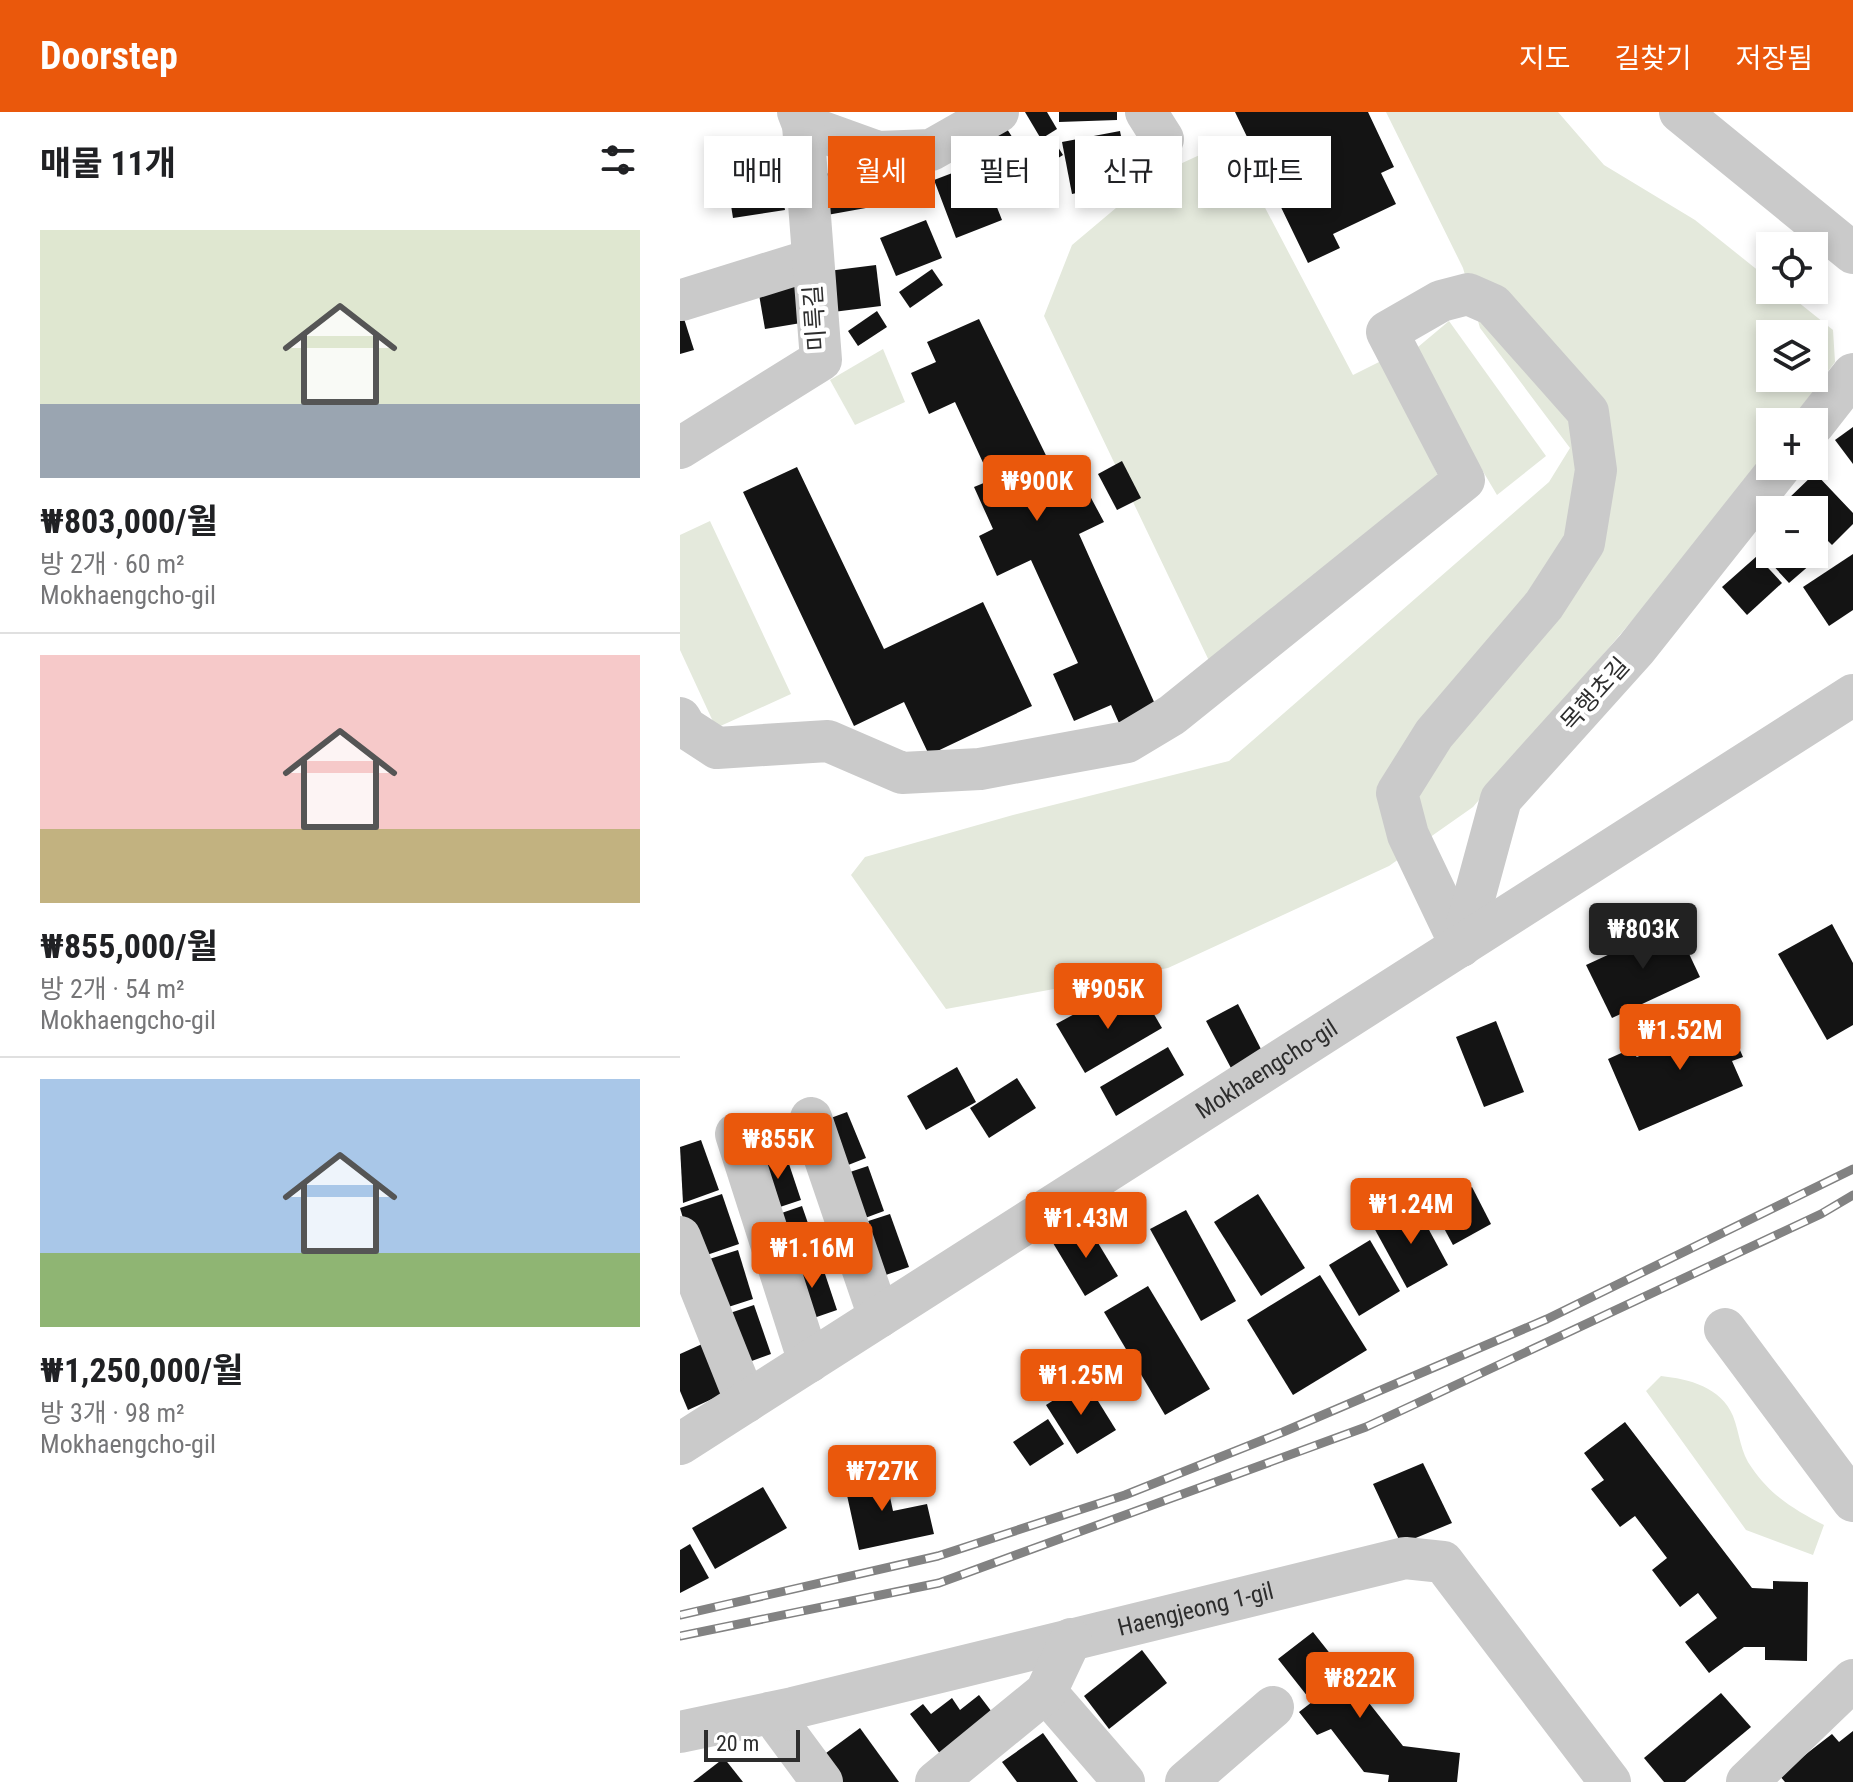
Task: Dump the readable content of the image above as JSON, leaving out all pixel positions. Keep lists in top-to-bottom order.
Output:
{
  "streets": {
    "street": [
      "미륵길",
      "목행초길",
      "Mokhaengcho-gil",
      "Haengjeong 1-gil"
    ]
  },
  "crossings": [
    ["목행초길", "Mokhaengcho-gil"]
  ],
  "scale_bar": "20 m",
  "page": {
    "header": "Doorstep",
    "nav": ["지도", "길찾기", "저장됨"],
    "heading": "매물 11개",
    "chip": [
      "매매",
      "월세",
      "필터",
      "신규",
      "아파트"
    ],
    "list": [
      {
        "name": "₩803,000/월",
        "note": "방 2개 · 60 m² · Mokhaengcho-gil"
      },
      {
        "name": "₩855,000/월",
        "note": "방 2개 · 54 m² · Mokhaengcho-gil"
      },
      {
        "name": "₩1,250,000/월",
        "note": "방 3개 · 98 m² · Mokhaengcho-gil"
      }
    ],
    "map_buttons": ["+", "−"],
    "price": [
      "₩900K",
      "₩803K",
      "₩905K",
      "₩1.52M",
      "₩855K",
      "₩1.24M",
      "₩1.43M",
      "₩1.16M",
      "₩1.25M",
      "₩727K",
      "₩822K"
    ],
    "scale": "20 m"
  }
}
